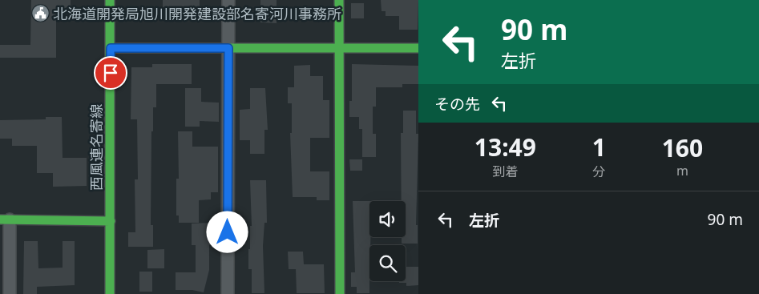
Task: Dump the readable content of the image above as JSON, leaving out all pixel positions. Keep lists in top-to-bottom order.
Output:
{
  "streets": {
    "street": ["西風連名寄線"]
  },
  "places": {
    "public building": ["北海道開発局旭川開発建設部名寄河川事務所"]
  },
  "page": {
    "turn": ["90 m", "左折"],
    "then": "その先",
    "eta": [
      "13:49",
      "到着",
      "1",
      "分",
      "160",
      "m"
    ],
    "list": [
      {
        "name": "左折",
        "value": "90 m"
      }
    ]
  }
}
